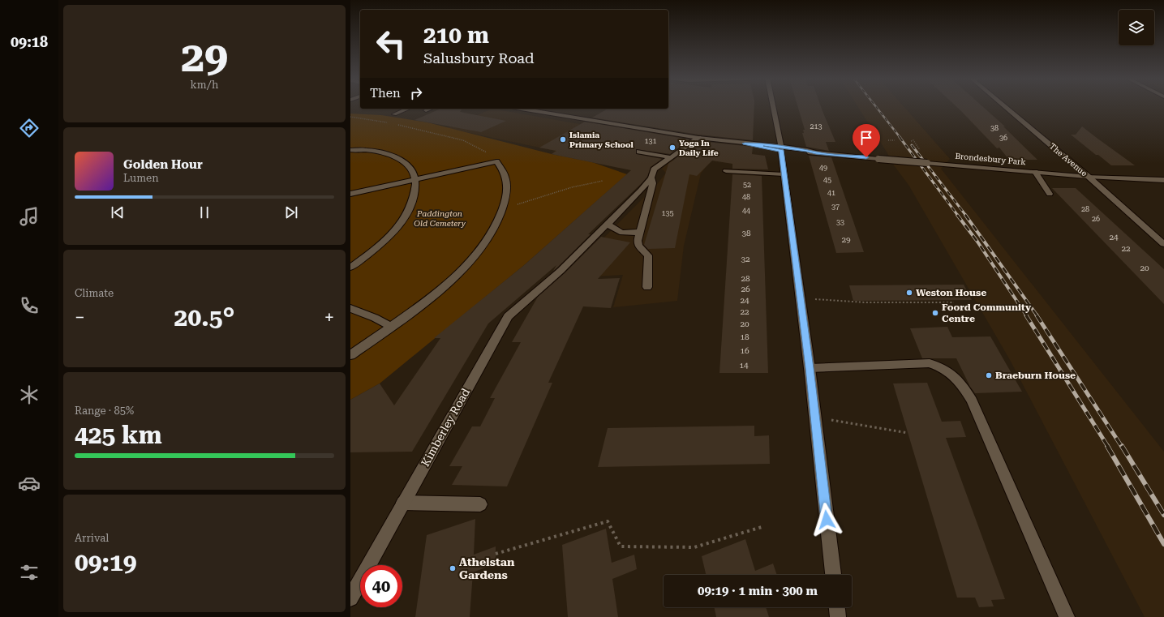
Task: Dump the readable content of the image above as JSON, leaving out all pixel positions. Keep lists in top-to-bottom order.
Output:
{
  "streets": {
    "street": ["Brondesbury Park", "The Avenue", "Kimberley Road"]
  },
  "crossings": [
    ["Brondesbury Park", "The Avenue"],
    ["Brondesbury Park", "Kimberley Road"]
  ],
  "parks": ["Paddington Old Cemetery"],
  "places": [
    "Islamia Primary School",
    "Yoga In Daily Life",
    "Weston House",
    "Foord Community Centre",
    "Braeburn House",
    "Athelstan Gardens"
  ],
  "house_numbers": [
    "213",
    "38",
    "36",
    "131",
    "49",
    "45",
    "52",
    "41",
    "48",
    "37",
    "28",
    "44",
    "135",
    "26",
    "33",
    "38",
    "24",
    "29",
    "22",
    "32",
    "20",
    "28",
    "26",
    "24",
    "22",
    "20",
    "18",
    "16",
    "14"
  ],
  "page": {
    "tabs": "09:18",
    "tile": [
      ["29", "km/h"],
      "Climate",
      ["Range · 85%", "425 km"],
      ["Arrival", "09:19"]
    ],
    "turn": ["210 m", "Salusbury Road"],
    "then": "Then",
    "song": ["Golden Hour", "Lumen"],
    "heat": ["−", "20.5°", "+"],
    "limit": "40",
    "trip": "09:19 · 1 min · 300 m"
  }
}
